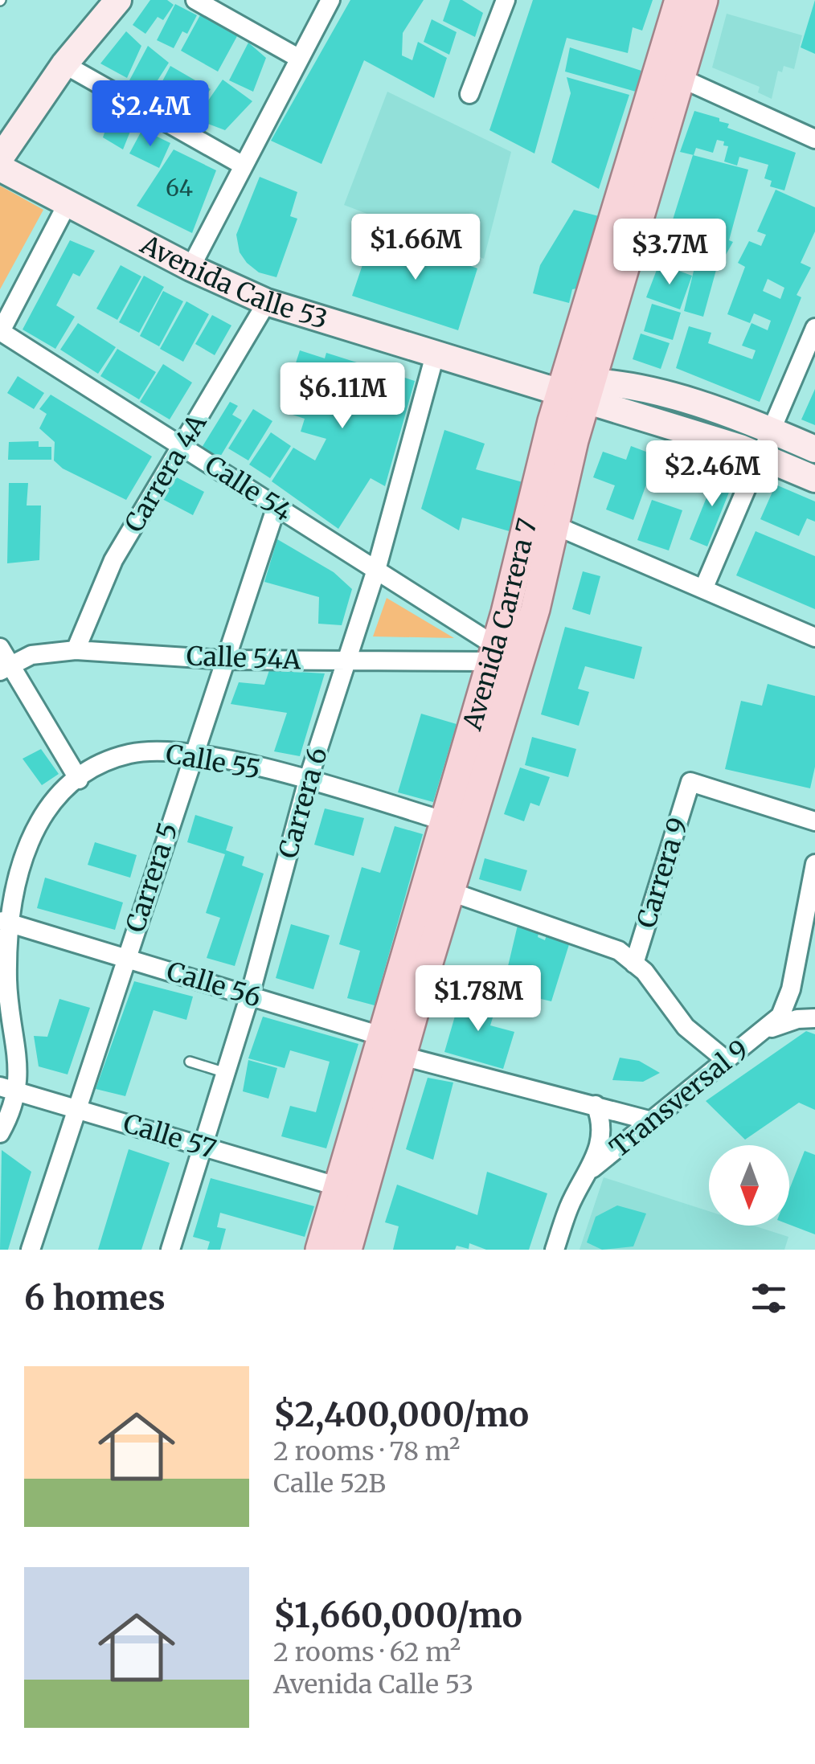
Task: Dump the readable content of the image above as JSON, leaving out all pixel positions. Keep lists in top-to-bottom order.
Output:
{
  "streets": {
    "main road": ["Avenida Calle 53", "Avenida Carrera 7"],
    "street": [
      "Carrera 4A",
      "Calle 54",
      "Calle 54A",
      "Calle 55",
      "Carrera 6",
      "Carrera 9",
      "Carrera 5",
      "Calle 56",
      "Transversal 9",
      "Calle 57"
    ]
  },
  "crossings": [
    ["Avenida Calle 53", "Carrera 4A"],
    ["Avenida Calle 53", "Avenida Carrera 7"],
    ["Avenida Calle 53", "Carrera 6"],
    ["Carrera 4A", "Calle 54"],
    ["Carrera 4A", "Calle 54A"],
    ["Calle 54", "Avenida Carrera 7"],
    ["Calle 54", "Calle 54A"],
    ["Calle 54", "Carrera 6"],
    ["Calle 54", "Carrera 5"],
    ["Avenida Carrera 7", "Calle 54A"],
    ["Avenida Carrera 7", "Calle 55"],
    ["Avenida Carrera 7", "Calle 56"],
    ["Avenida Carrera 7", "Calle 57"],
    ["Calle 54A", "Carrera 6"],
    ["Calle 54A", "Carrera 5"],
    ["Calle 55", "Carrera 6"],
    ["Calle 55", "Carrera 5"],
    ["Carrera 6", "Calle 56"],
    ["Carrera 6", "Calle 57"],
    ["Carrera 5", "Calle 56"],
    ["Carrera 5", "Calle 57"]
  ],
  "house_numbers": ["64"],
  "north": "bottom",
  "page": {
    "price": [
      "$2.4M",
      "$1.66M",
      "$3.7M",
      "$6.11M",
      "$2.46M",
      "$1.78M"
    ],
    "heading": "6 homes",
    "list": [
      {
        "name": "$2,400,000/mo",
        "note": "2 rooms · 78 m² · Calle 52B"
      },
      {
        "name": "$1,660,000/mo",
        "note": "2 rooms · 62 m² · Avenida Calle 53"
      }
    ]
  }
}
